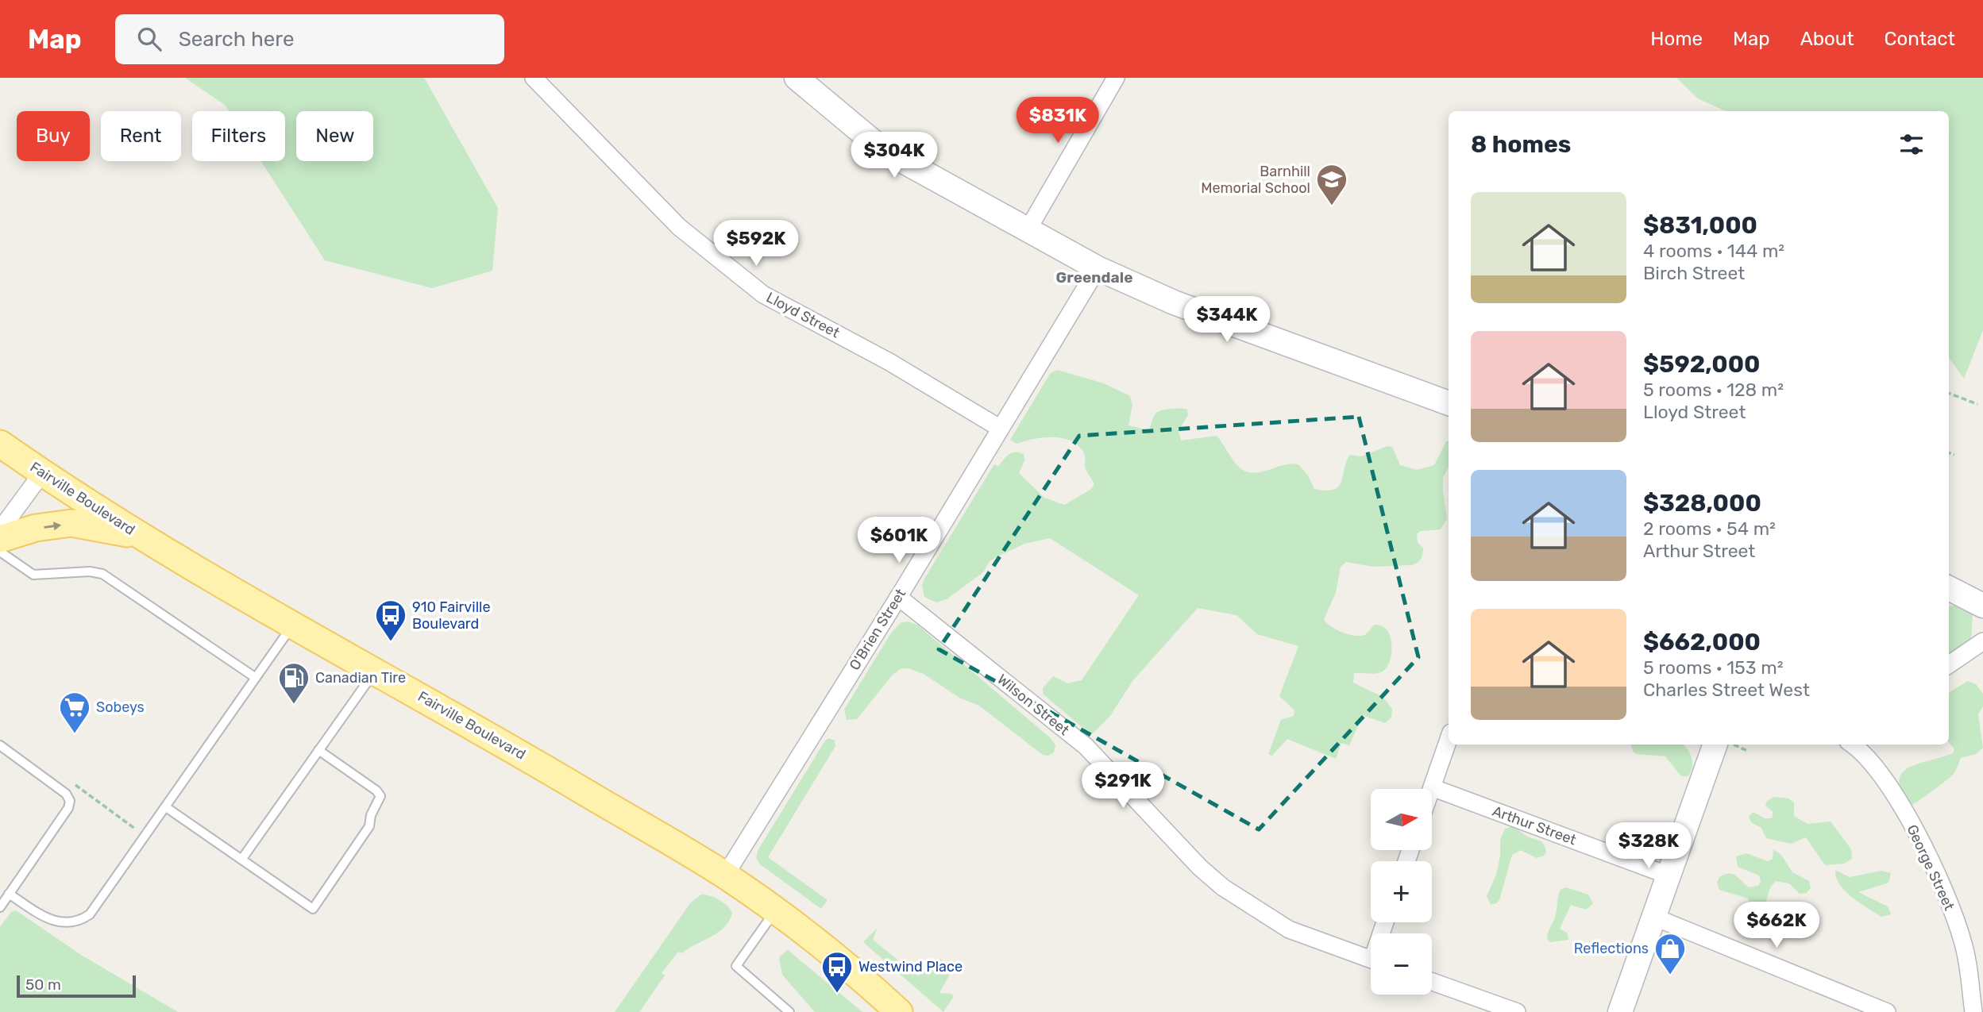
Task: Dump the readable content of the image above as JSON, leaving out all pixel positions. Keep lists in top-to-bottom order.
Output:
{
  "streets": {
    "main road": ["Fairville Boulevard"],
    "street": [
      "Lloyd Street",
      "O'Brien Street",
      "Wilson Street",
      "Arthur Street",
      "George Street"
    ]
  },
  "crossings": [
    ["Lloyd Street", "O'Brien Street"],
    ["Fairville Boulevard", "O'Brien Street"],
    ["O'Brien Street", "Wilson Street"]
  ],
  "districts": ["Greendale"],
  "places": {
    "school or university": ["Barnhill Memorial School"],
    "bus stop": ["910 Fairville Boulevard", "Westwind Place"],
    "fuel station": ["Canadian Tire"],
    "supermarket": ["Sobeys"],
    "shop": ["Reflections"]
  },
  "scale_bar": "50 m",
  "north": "right",
  "page": {
    "header": "Map",
    "search": "Search here",
    "nav": [
      "Home",
      "Map",
      "About",
      "Contact"
    ],
    "price": [
      "$831K",
      "$304K",
      "$592K",
      "$344K",
      "$601K",
      "$291K",
      "$328K",
      "$662K"
    ],
    "chip": [
      "Buy",
      "Rent",
      "Filters",
      "New"
    ],
    "heading": "8 homes",
    "list": [
      {
        "name": "$831,000",
        "note": "4 rooms · 144 m² · Birch Street"
      },
      {
        "name": "$592,000",
        "note": "5 rooms · 128 m² · Lloyd Street"
      },
      {
        "name": "$328,000",
        "note": "2 rooms · 54 m² · Arthur Street"
      },
      {
        "name": "$662,000",
        "note": "5 rooms · 153 m² · Charles Street West"
      }
    ],
    "map_buttons": ["+", "−"],
    "scale": "50 m"
  }
}
